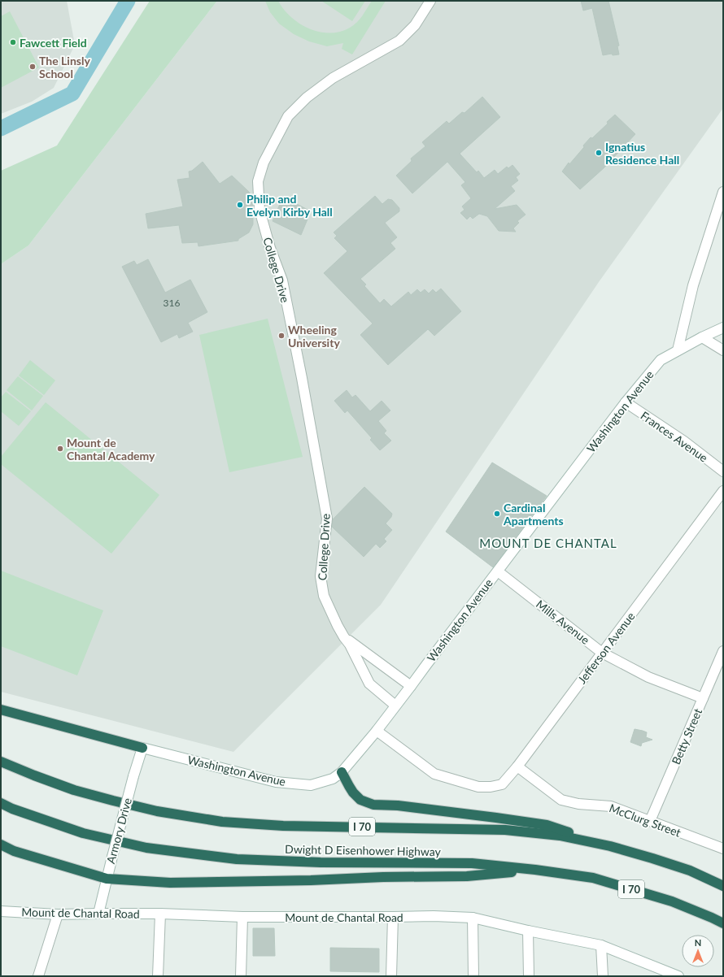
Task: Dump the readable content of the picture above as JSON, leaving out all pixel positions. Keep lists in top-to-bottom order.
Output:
{
  "streets": {
    "highway": ["I 70", "Dwight D Eisenhower Highway"],
    "street": [
      "College Drive",
      "Washington Avenue",
      "Frances Avenue",
      "Mills Avenue",
      "Jefferson Avenue",
      "Betty Street",
      "McClurg Street",
      "Armory Drive",
      "Mount de Chantal Road"
    ]
  },
  "crossings": [
    ["College Drive", "Washington Avenue"],
    ["Washington Avenue", "Frances Avenue"],
    ["Washington Avenue", "Mills Avenue"],
    ["Washington Avenue", "Jefferson Avenue"],
    ["Washington Avenue", "Armory Drive"],
    ["Mills Avenue", "Jefferson Avenue"],
    ["Mills Avenue", "Betty Street"],
    ["Jefferson Avenue", "McClurg Street"],
    ["Betty Street", "McClurg Street"],
    ["Armory Drive", "Mount de Chantal Road"]
  ],
  "districts": ["MOUNT DE CHANTAL"],
  "places": [
    "Fawcett Field",
    "The Linsly School",
    "Ignatius Residence Hall",
    "Philip and Evelyn Kirby Hall",
    "Wheeling University",
    "Mount de Chantal Academy",
    "Cardinal Apartments"
  ],
  "house_numbers": ["316"],
  "north": "top"
}
